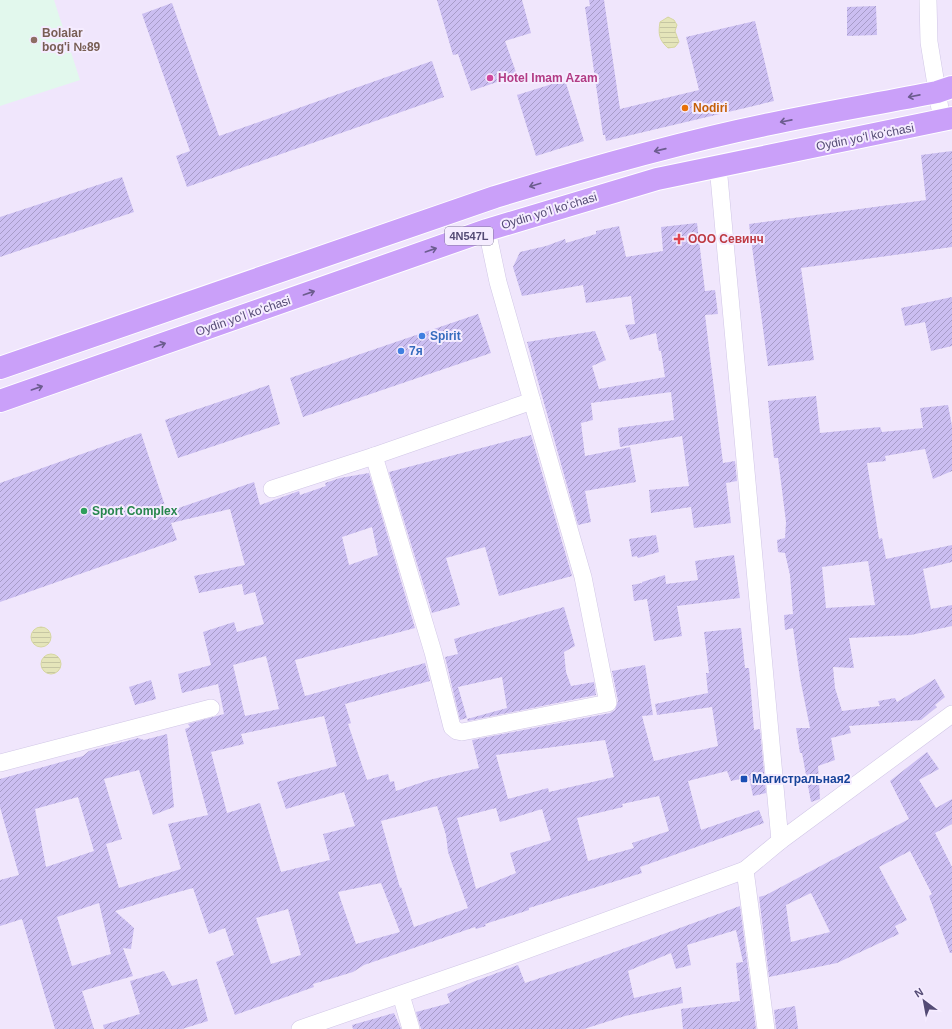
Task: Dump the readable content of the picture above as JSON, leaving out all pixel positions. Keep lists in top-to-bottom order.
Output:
{
  "streets": {
    "main road": ["Oydin yoʻl koʻchasi", "4N547L"]
  },
  "places": {
    "other": [
      "Bolalar bog'i №89",
      "Hotel Imam Azam",
      "Nodiri",
      "Spirit",
      "7я",
      "Sport Complex"
    ],
    "health": ["ООО Севинч"],
    "transit": ["Магистральная2"]
  },
  "north": "top left"
}
